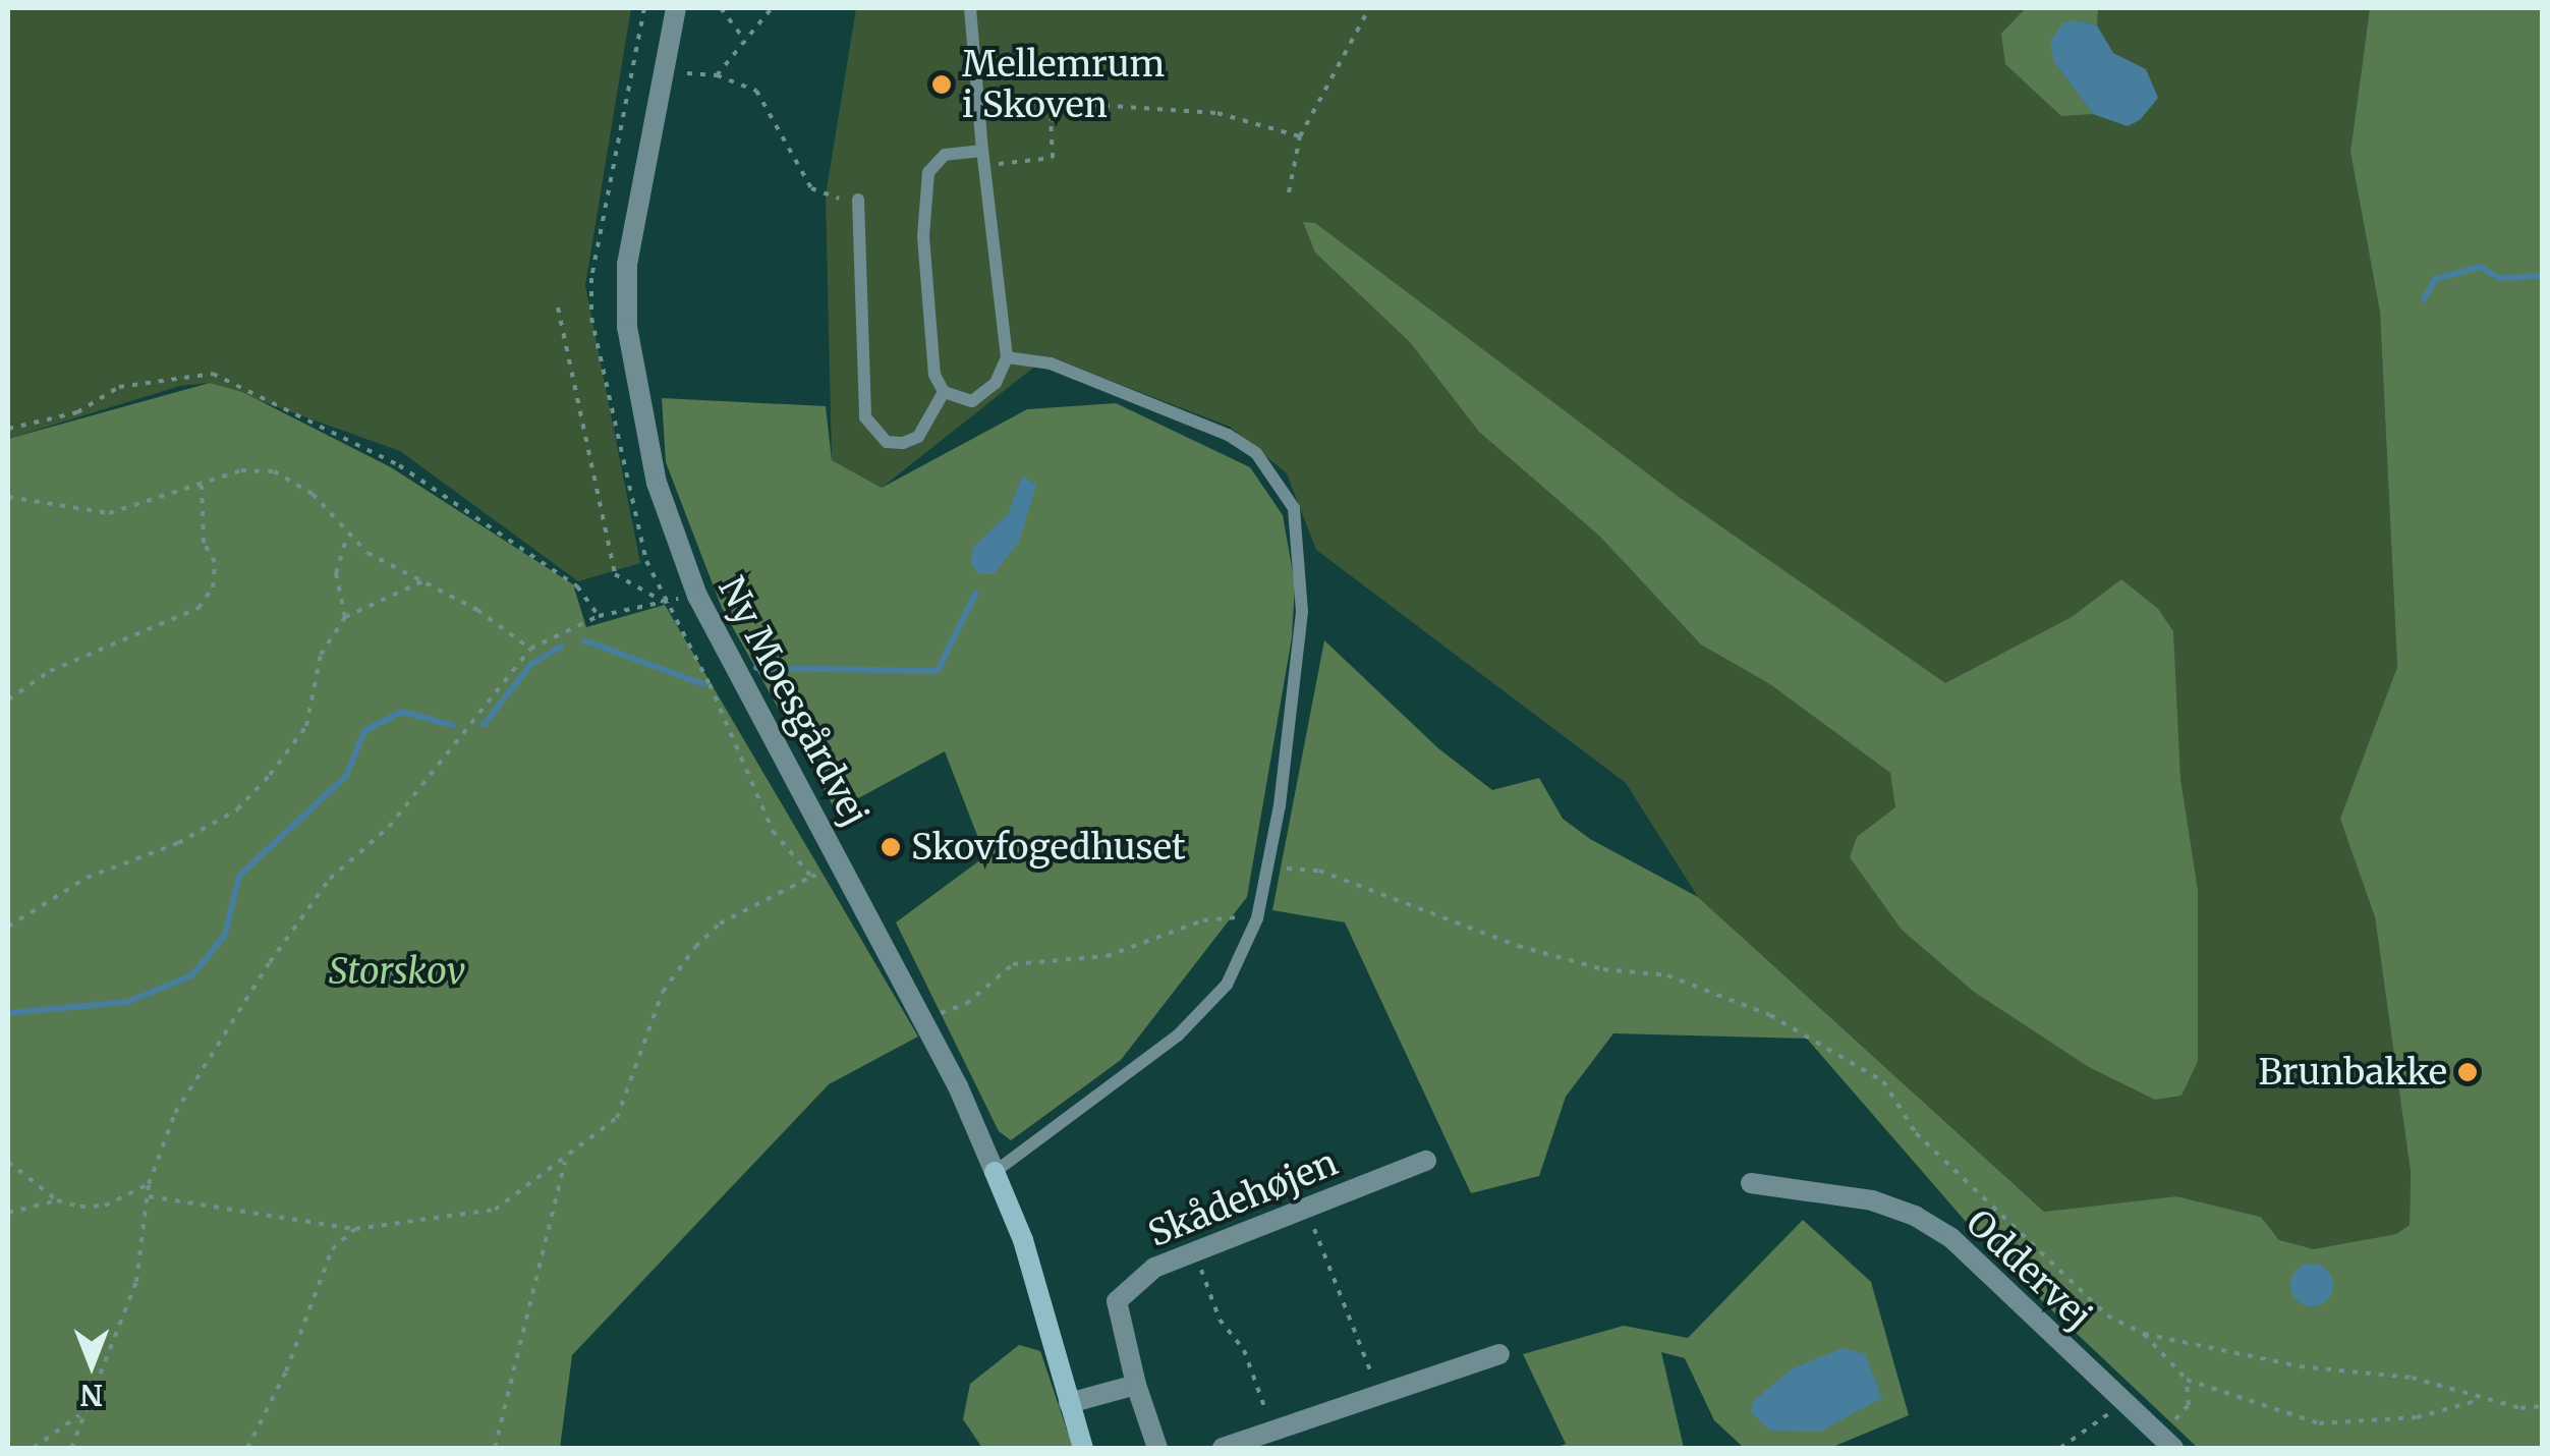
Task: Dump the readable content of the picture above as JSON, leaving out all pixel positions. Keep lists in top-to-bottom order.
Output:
{
  "streets": {
    "street": ["Ny Moesgårdvej", "Skådehøjen", "Oddervej"]
  },
  "parks": ["Storskov"],
  "places": ["Mellemrum i Skoven", "Skovfogedhuset", "Brunbakke"],
  "north": "bottom"
}
